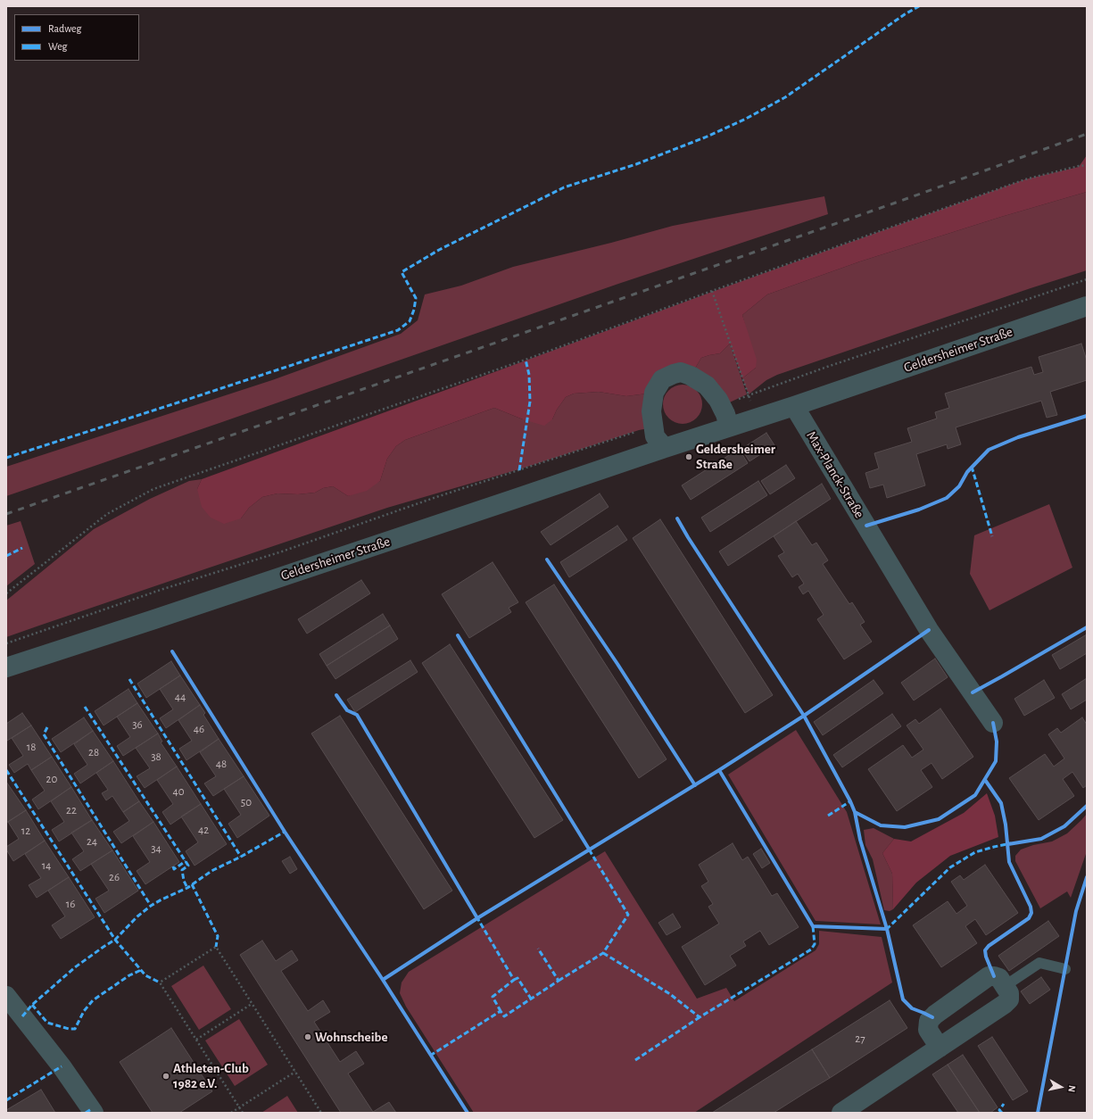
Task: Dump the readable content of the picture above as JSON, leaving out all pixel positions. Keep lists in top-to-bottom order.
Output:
{
  "streets": {
    "street": ["Geldersheimer Straße", "Max-Planck-Straße"]
  },
  "crossings": [
    ["Geldersheimer Straße", "Max-Planck-Straße"]
  ],
  "places": ["Geldersheimer Straße", "Wohnscheibe", "Athleten-Club 1982 e.V."],
  "house_numbers": [
    "44",
    "36",
    "46",
    "18",
    "28",
    "38",
    "48",
    "20",
    "40",
    "50",
    "22",
    "42",
    "12",
    "24",
    "34",
    "14",
    "26",
    "16",
    "27"
  ],
  "legend": ["Radweg", "Weg"],
  "north": "right"
}
